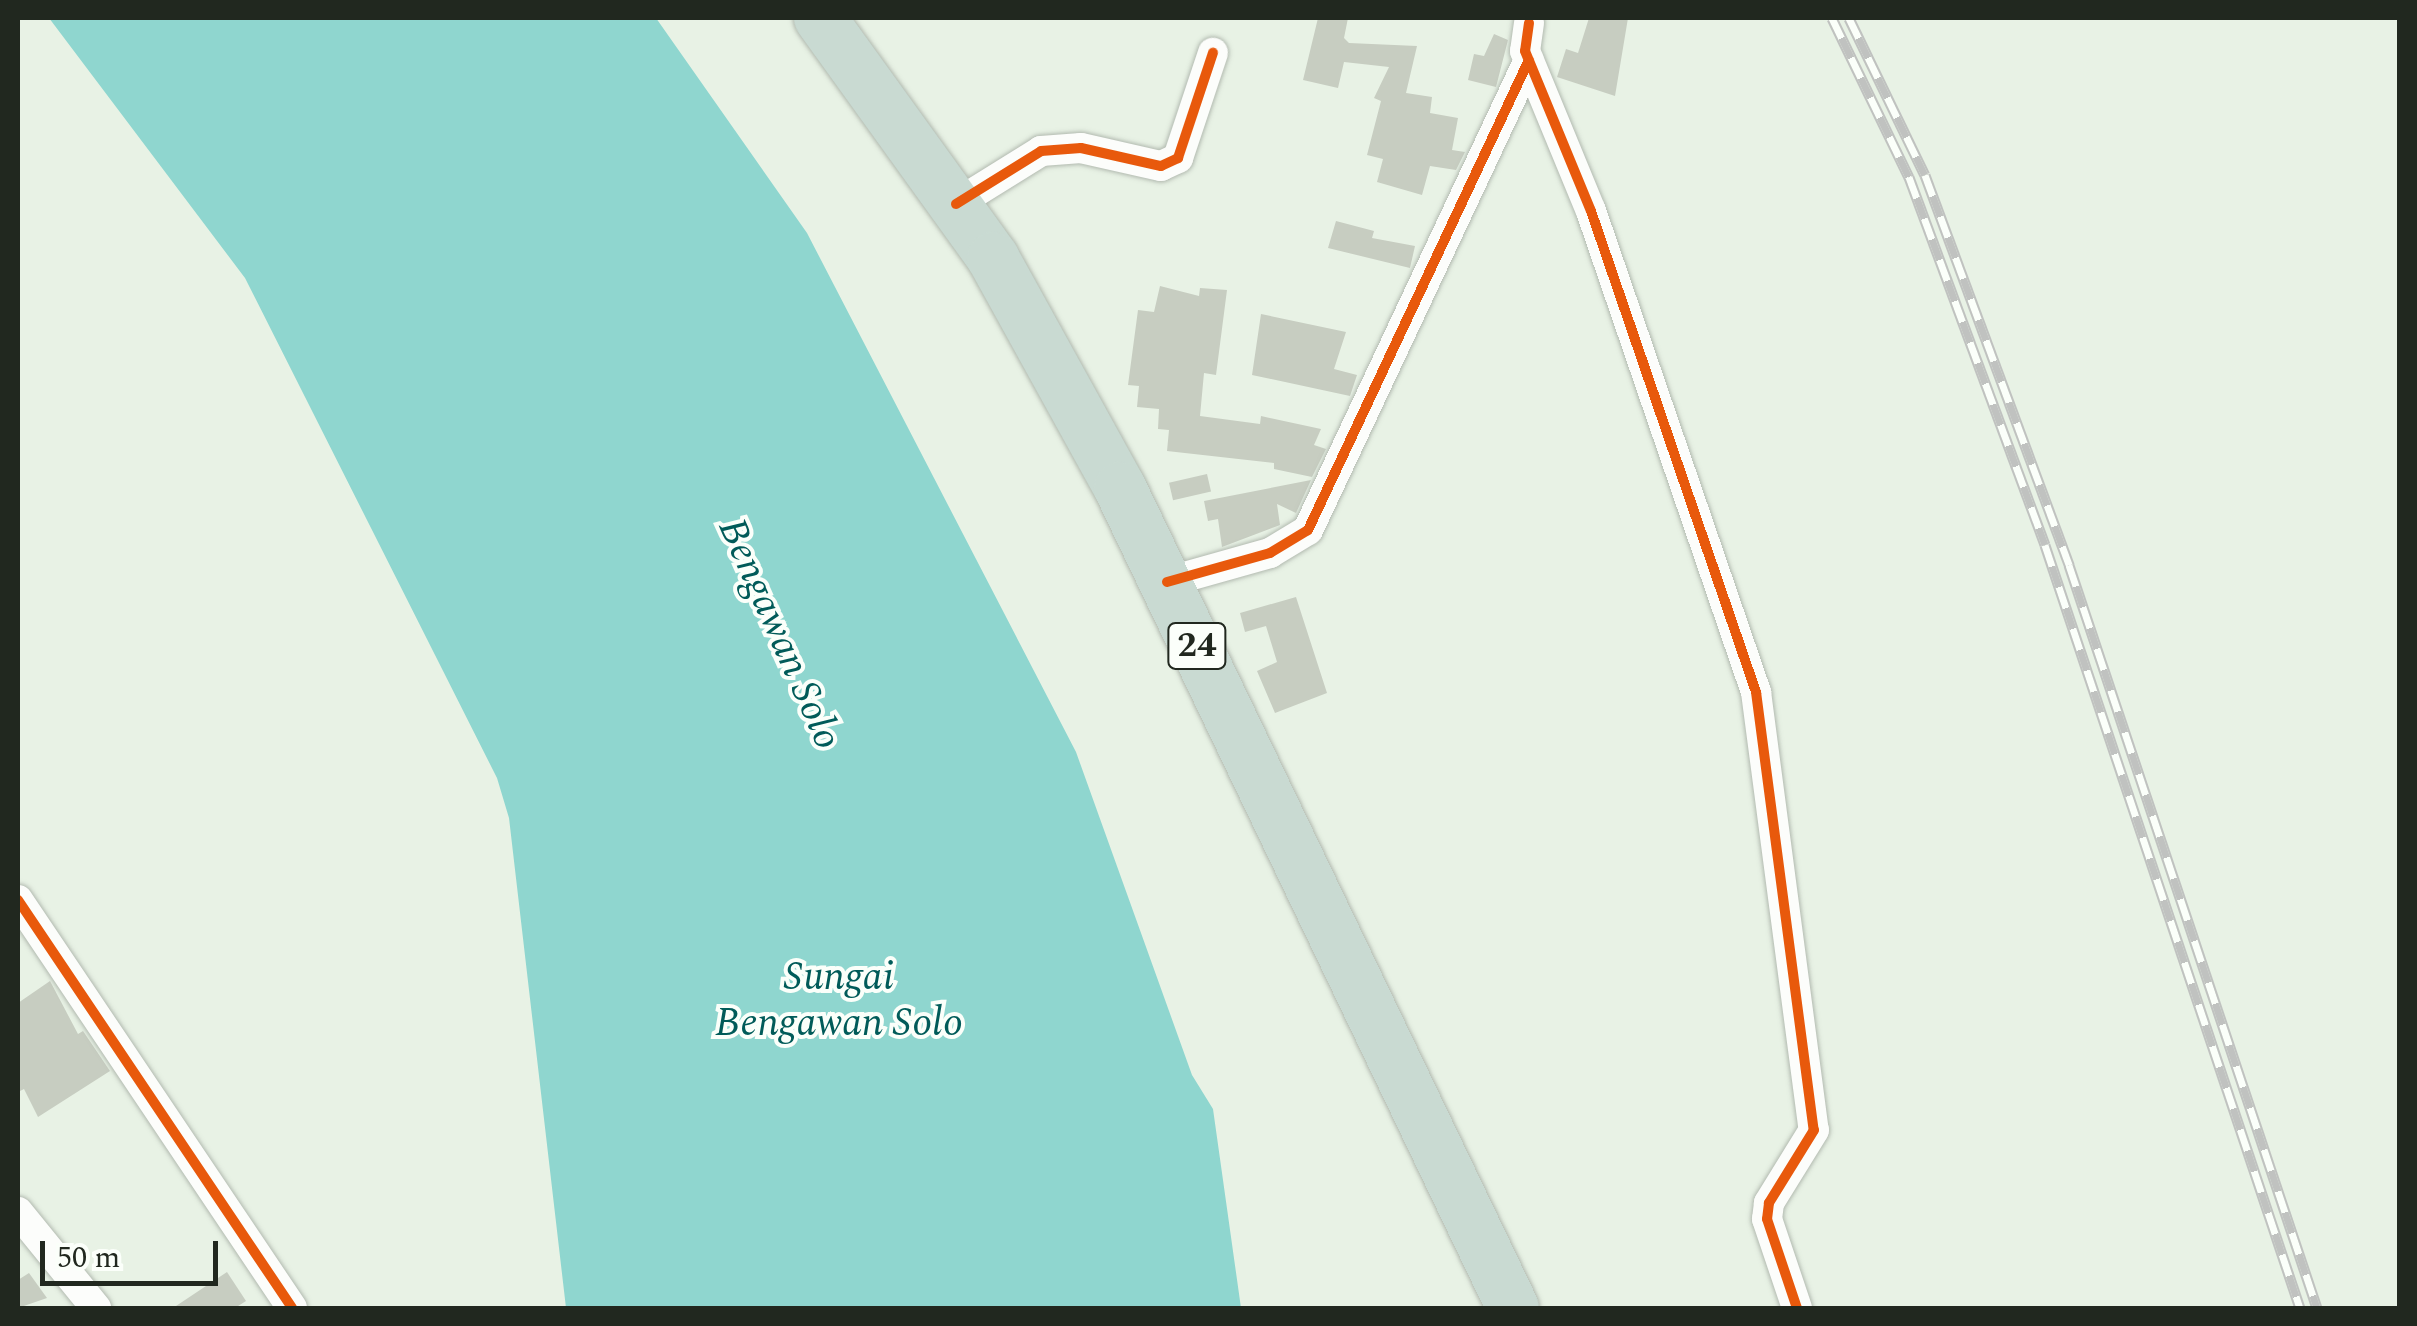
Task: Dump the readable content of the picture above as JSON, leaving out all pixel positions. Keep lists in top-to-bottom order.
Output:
{
  "streets": {
    "highway": ["24"]
  },
  "water": ["Bengawan Solo", "Sungai Bengawan Solo"],
  "scale_bar": "50 m"
}
